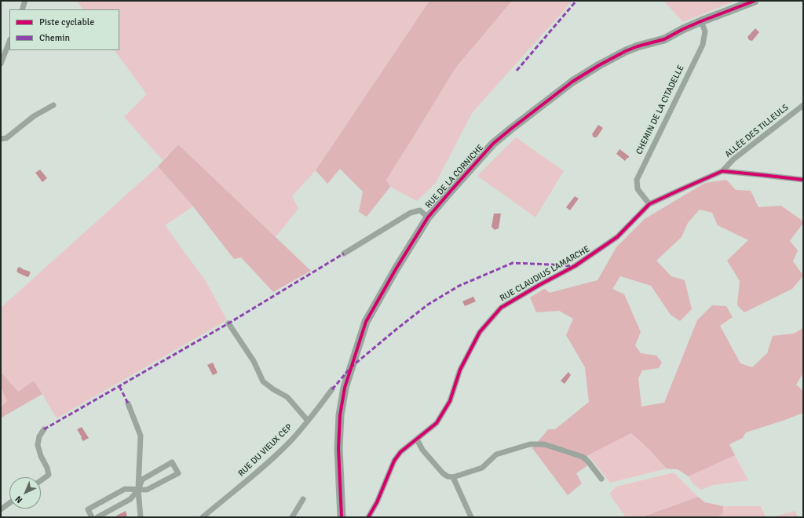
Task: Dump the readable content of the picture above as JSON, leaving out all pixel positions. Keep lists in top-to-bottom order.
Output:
{
  "streets": {
    "main road": ["RUE DE LA CORNICHE"],
    "street": [
      "CHEMIN DE LA CITADELLE",
      "ALLÉE DES TILLEULS",
      "RUE CLAUDIUS LAMARCHE",
      "RUE DU VIEUX CEP"
    ]
  },
  "crossings": [
    ["CHEMIN DE LA CITADELLE", "RUE DE LA CORNICHE"],
    ["CHEMIN DE LA CITADELLE", "RUE CLAUDIUS LAMARCHE"],
    ["ALLÉE DES TILLEULS", "RUE CLAUDIUS LAMARCHE"]
  ],
  "legend": ["Piste cyclable", "Chemin"],
  "north": "bottom left"
}
